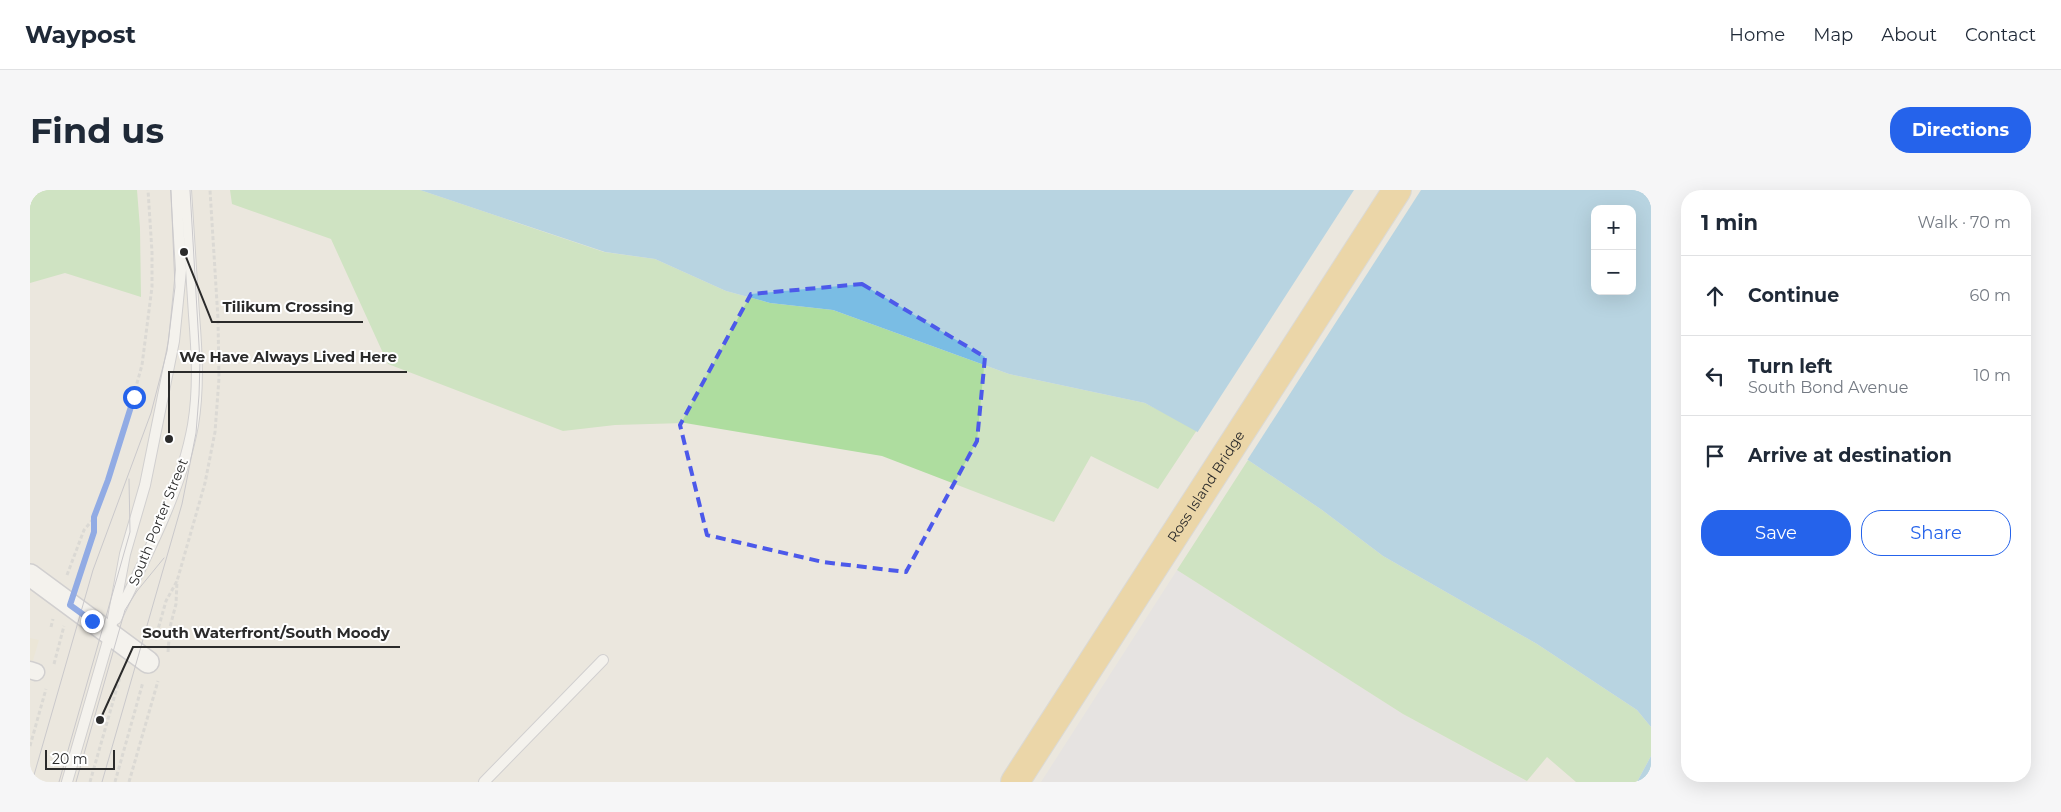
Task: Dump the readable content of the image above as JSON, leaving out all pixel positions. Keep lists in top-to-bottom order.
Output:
{
  "streets": {
    "highway": ["Ross Island Bridge"],
    "lane": ["South Porter Street"]
  },
  "places": ["Tilikum Crossing", "We Have Always Lived Here", "South Waterfront/South Moody"],
  "scale_bar": "20 m",
  "page": {
    "header": "Waypost",
    "nav": [
      "Home",
      "Map",
      "About",
      "Contact"
    ],
    "buttons": [
      "Directions",
      ["Save", "Share"]
    ],
    "title": "Find us",
    "heading": ["1 min", "Walk · 70 m"],
    "map_buttons": ["+", "−"],
    "list": [
      ["Continue", "60 m"],
      ["Turn left", "South Bond Avenue", "10 m"],
      "Arrive at destination"
    ],
    "scale": "20 m"
  }
}
